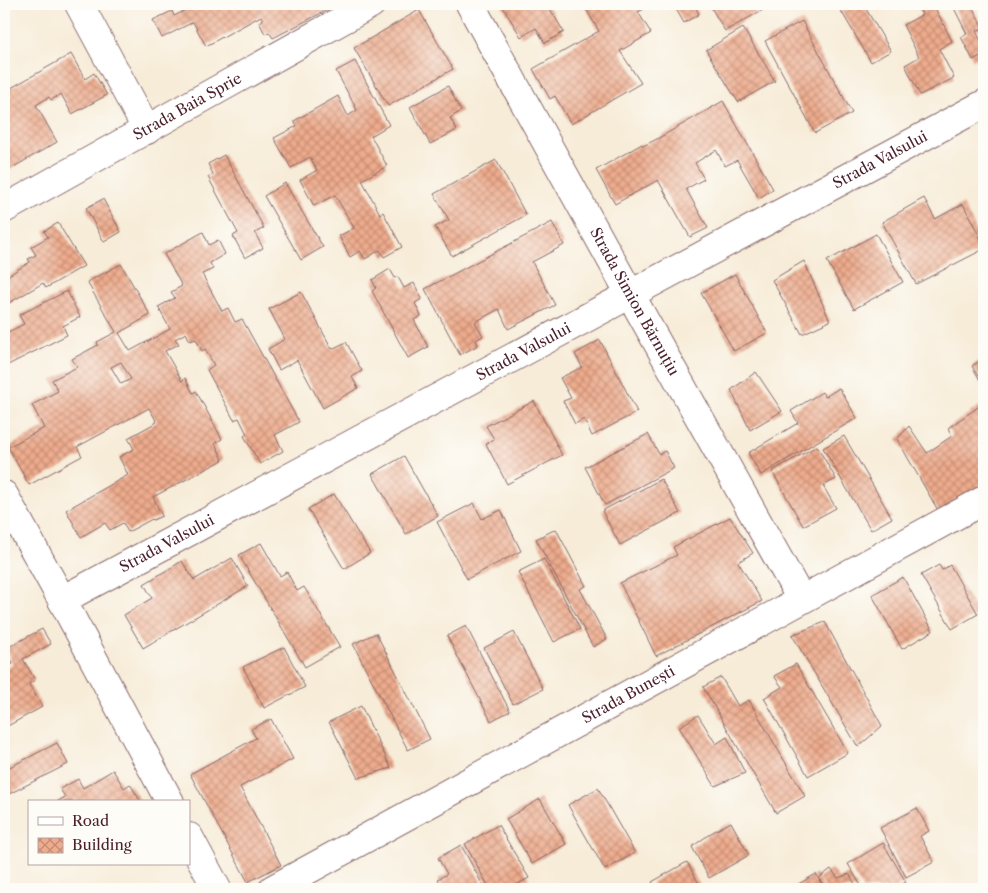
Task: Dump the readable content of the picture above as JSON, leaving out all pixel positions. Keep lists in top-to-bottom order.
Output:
{
  "streets": {
    "street": [
      "Strada Baia Sprie",
      "Strada Valsului",
      "Strada Simion Bărnuțiu",
      "Strada Bunești"
    ]
  },
  "crossings": [
    ["Strada Valsului", "Strada Simion Bărnuțiu"],
    ["Strada Simion Bărnuțiu", "Strada Bunești"]
  ],
  "legend": ["Road", "Building"]
}
